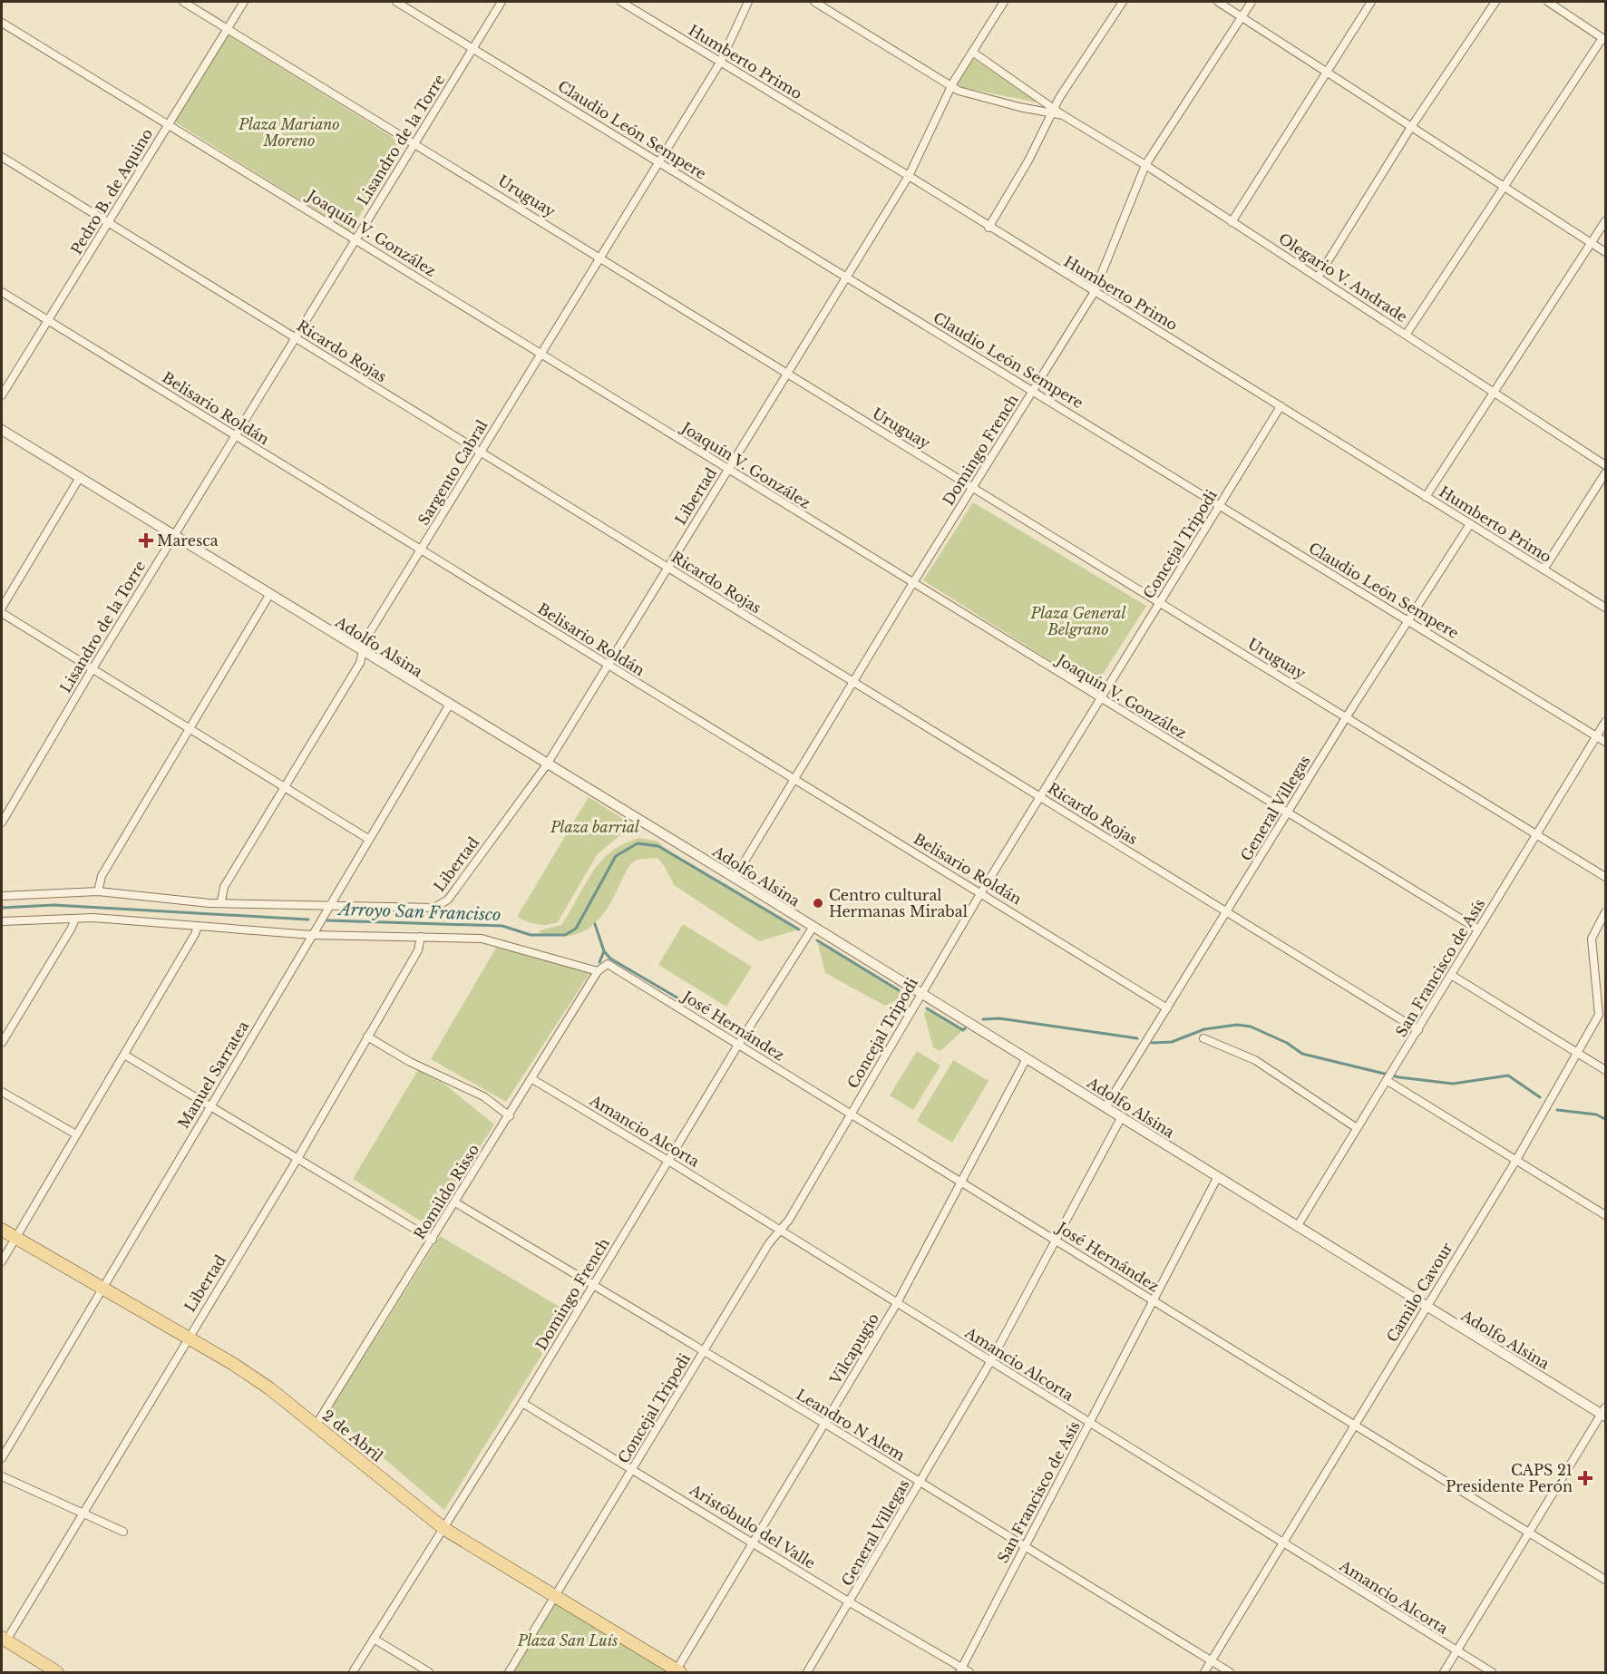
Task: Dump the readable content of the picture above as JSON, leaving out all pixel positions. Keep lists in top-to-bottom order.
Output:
{
  "streets": {
    "main road": ["2 de Abril"],
    "street": [
      "Humberto Primo",
      "Claudio León Sempere",
      "Lisandro de la Torre",
      "Pedro B. de Aquino",
      "Uruguay",
      "Joaquín V. González",
      "Olegario V. Andrade",
      "Ricardo Rojas",
      "Belisario Roldán",
      "Domingo French",
      "Sargento Cabral",
      "Libertad",
      "Concejal Tripodi",
      "Adolfo Alsina",
      "General Villegas",
      "San Francisco de Asís",
      "José Hernández",
      "Manuel Sarratea",
      "Amancio Alcorta",
      "Romildo Risso",
      "Camilo Cavour",
      "Vilcapugio",
      "Leandro N Alem",
      "Aristóbulo del Valle"
    ]
  },
  "crossings": [
    ["Humberto Primo", "Domingo French"],
    ["Humberto Primo", "Sargento Cabral"],
    ["Humberto Primo", "Libertad"],
    ["Humberto Primo", "Concejal Tripodi"],
    ["Humberto Primo", "General Villegas"],
    ["Claudio León Sempere", "Lisandro de la Torre"],
    ["Claudio León Sempere", "Domingo French"],
    ["Claudio León Sempere", "Sargento Cabral"],
    ["Claudio León Sempere", "Libertad"],
    ["Claudio León Sempere", "Concejal Tripodi"],
    ["Claudio León Sempere", "General Villegas"],
    ["Claudio León Sempere", "San Francisco de Asís"],
    ["Lisandro de la Torre", "Uruguay"],
    ["Lisandro de la Torre", "Joaquín V. González"],
    ["Lisandro de la Torre", "Ricardo Rojas"],
    ["Lisandro de la Torre", "Belisario Roldán"],
    ["Lisandro de la Torre", "Adolfo Alsina"],
    ["Pedro B. de Aquino", "Uruguay"],
    ["Pedro B. de Aquino", "Joaquín V. González"],
    ["Pedro B. de Aquino", "Ricardo Rojas"],
    ["Pedro B. de Aquino", "Belisario Roldán"],
    ["Uruguay", "Domingo French"],
    ["Uruguay", "Sargento Cabral"],
    ["Uruguay", "Libertad"],
    ["Uruguay", "Concejal Tripodi"],
    ["Uruguay", "General Villegas"],
    ["Uruguay", "San Francisco de Asís"],
    ["Joaquín V. González", "Domingo French"],
    ["Joaquín V. González", "Sargento Cabral"],
    ["Joaquín V. González", "Libertad"],
    ["Joaquín V. González", "Concejal Tripodi"],
    ["Joaquín V. González", "General Villegas"],
    ["Joaquín V. González", "San Francisco de Asís"],
    ["Olegario V. Andrade", "Domingo French"],
    ["Olegario V. Andrade", "Libertad"],
    ["Ricardo Rojas", "Domingo French"],
    ["Ricardo Rojas", "Sargento Cabral"],
    ["Ricardo Rojas", "Libertad"],
    ["Ricardo Rojas", "Concejal Tripodi"],
    ["Ricardo Rojas", "General Villegas"],
    ["Ricardo Rojas", "San Francisco de Asís"],
    ["Belisario Roldán", "Domingo French"],
    ["Belisario Roldán", "Sargento Cabral"],
    ["Belisario Roldán", "Libertad"],
    ["Belisario Roldán", "Concejal Tripodi"],
    ["Belisario Roldán", "General Villegas"],
    ["Domingo French", "Adolfo Alsina"],
    ["Domingo French", "José Hernández"],
    ["Domingo French", "Amancio Alcorta"],
    ["Domingo French", "Leandro N Alem"],
    ["Domingo French", "2 de Abril"],
    ["Domingo French", "Aristóbulo del Valle"],
    ["Sargento Cabral", "Adolfo Alsina"],
    ["Libertad", "Adolfo Alsina"],
    ["Libertad", "Manuel Sarratea"],
    ["Libertad", "2 de Abril"],
    ["Concejal Tripodi", "Adolfo Alsina"],
    ["Concejal Tripodi", "José Hernández"],
    ["Concejal Tripodi", "Amancio Alcorta"],
    ["Concejal Tripodi", "Leandro N Alem"],
    ["Concejal Tripodi", "2 de Abril"],
    ["Concejal Tripodi", "Aristóbulo del Valle"],
    ["Adolfo Alsina", "General Villegas"],
    ["Adolfo Alsina", "San Francisco de Asís"],
    ["Adolfo Alsina", "Manuel Sarratea"],
    ["Adolfo Alsina", "Camilo Cavour"],
    ["Adolfo Alsina", "Vilcapugio"],
    ["General Villegas", "José Hernández"],
    ["General Villegas", "Amancio Alcorta"],
    ["General Villegas", "Leandro N Alem"],
    ["General Villegas", "Aristóbulo del Valle"],
    ["San Francisco de Asís", "José Hernández"],
    ["San Francisco de Asís", "Amancio Alcorta"],
    ["San Francisco de Asís", "Leandro N Alem"],
    ["San Francisco de Asís", "Aristóbulo del Valle"],
    ["José Hernández", "Romildo Risso"],
    ["José Hernández", "Camilo Cavour"],
    ["José Hernández", "Vilcapugio"],
    ["Manuel Sarratea", "2 de Abril"],
    ["Amancio Alcorta", "Romildo Risso"],
    ["Amancio Alcorta", "Camilo Cavour"],
    ["Amancio Alcorta", "Vilcapugio"],
    ["Romildo Risso", "Leandro N Alem"],
    ["Romildo Risso", "2 de Abril"],
    ["Camilo Cavour", "Leandro N Alem"],
    ["Vilcapugio", "Leandro N Alem"],
    ["Vilcapugio", "2 de Abril"],
    ["Vilcapugio", "Aristóbulo del Valle"]
  ],
  "water": ["Arroyo San Francisco"],
  "parks": [
    "Plaza Mariano Moreno",
    "Plaza General Belgrano",
    "Plaza barrial",
    "Plaza San Luís"
  ],
  "places": {
    "health": ["Maresca", "CAPS 21 Presidente Perón"],
    "other": ["Centro cultural Hermanas Mirabal"]
  }
}
